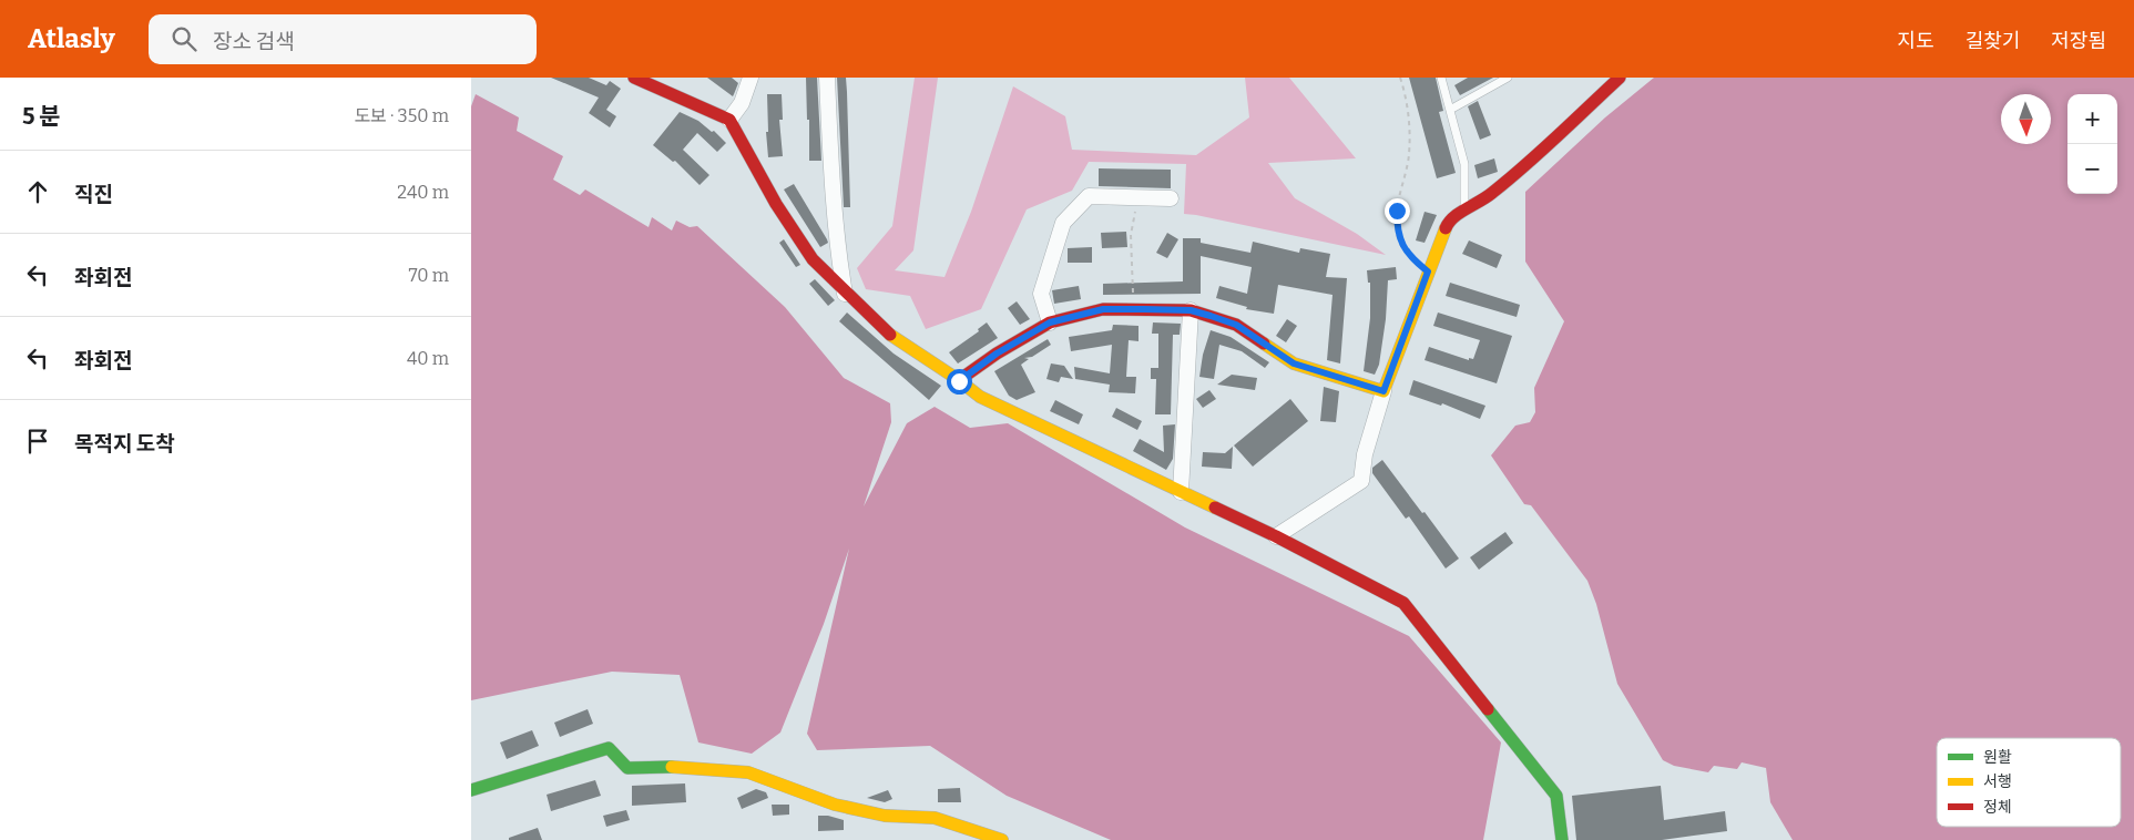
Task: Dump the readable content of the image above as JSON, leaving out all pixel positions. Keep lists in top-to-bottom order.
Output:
{
  "legend": ["원활", "서행", "정체"],
  "north": "bottom",
  "page": {
    "header": "Atlasly",
    "search": "장소 검색",
    "nav": ["지도", "길찾기", "저장됨"],
    "heading": ["5 분", "도보 · 350 m"],
    "map_buttons": ["+", "−"],
    "list": [
      ["직진", "240 m"],
      ["좌회전", "70 m"],
      ["좌회전", "40 m"],
      "목적지 도착"
    ]
  }
}
